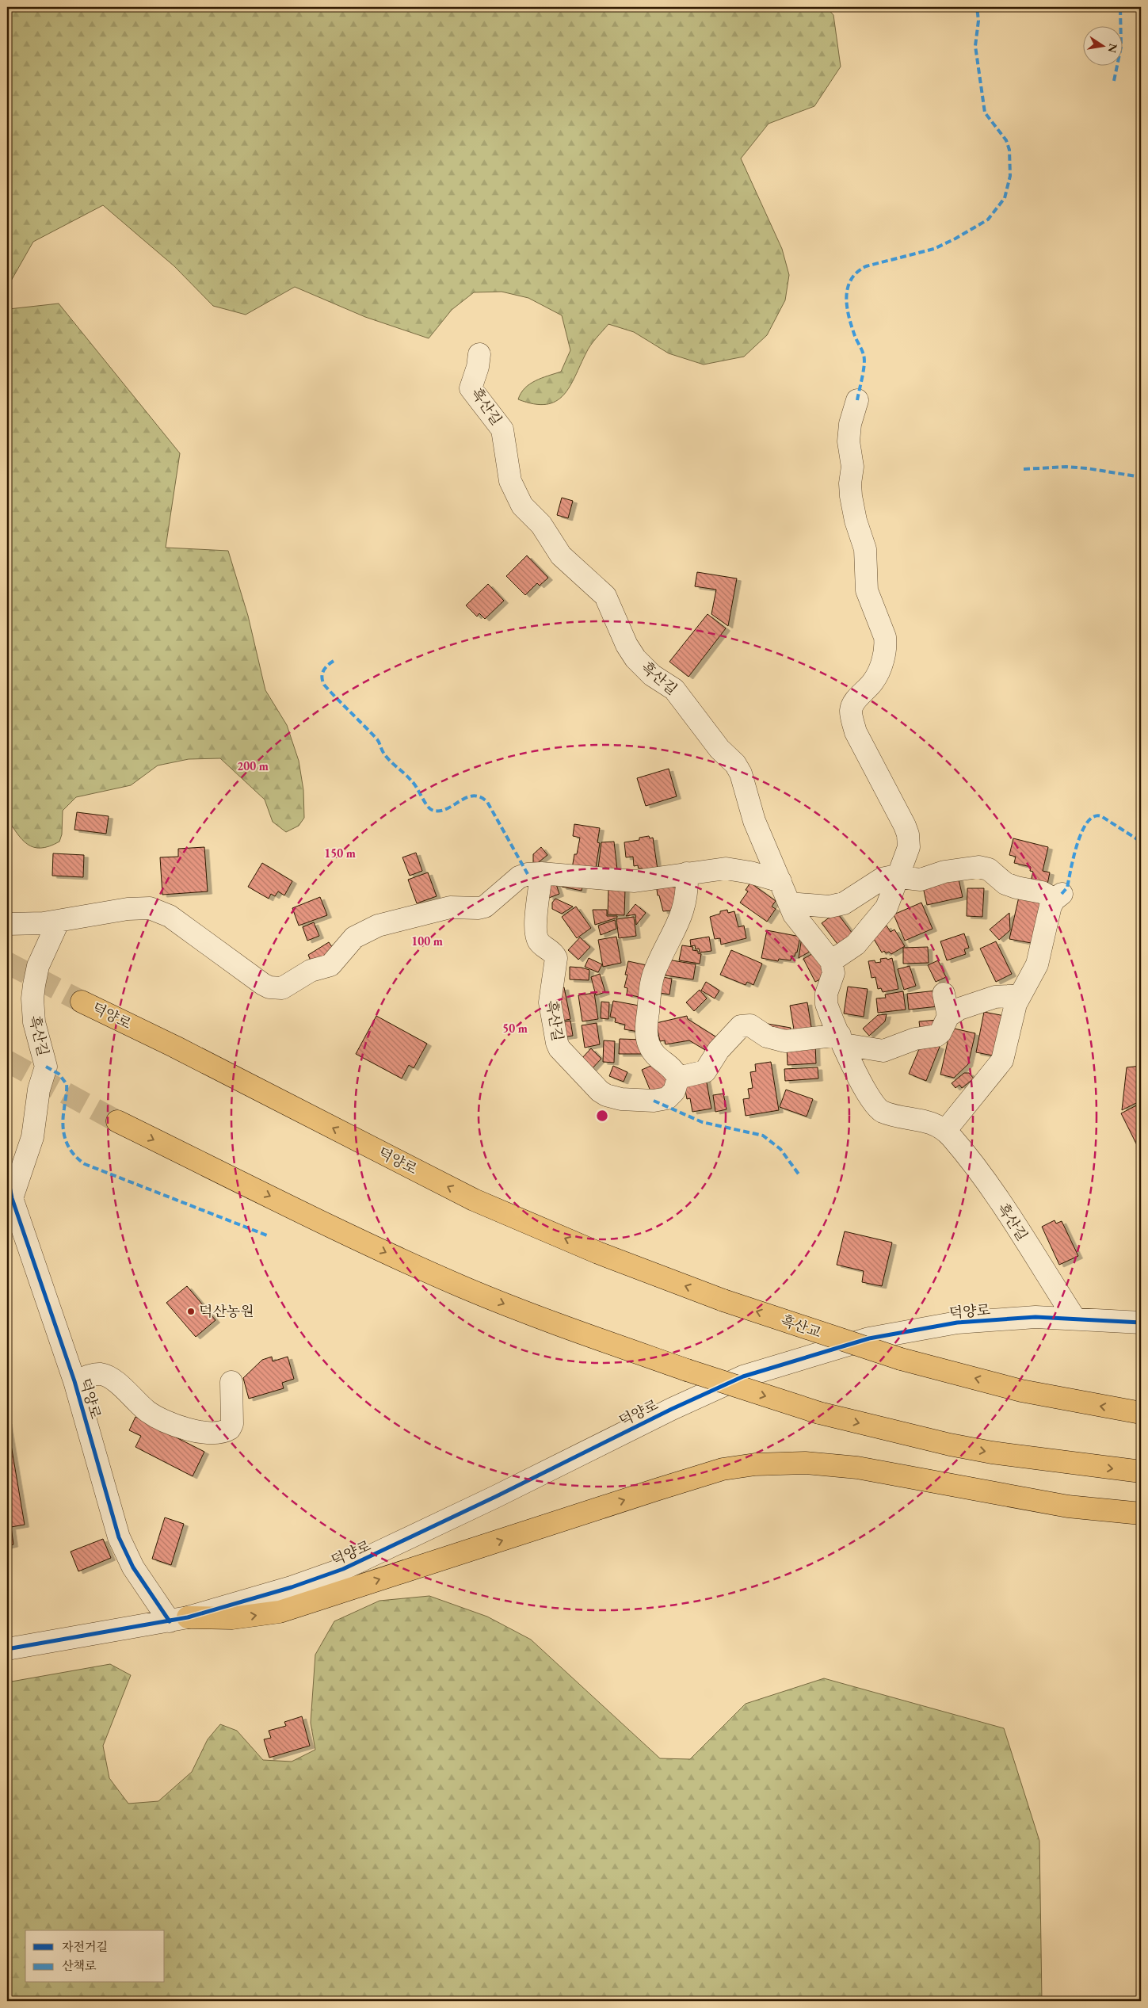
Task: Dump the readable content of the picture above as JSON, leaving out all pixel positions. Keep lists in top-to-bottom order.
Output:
{
  "streets": {
    "main road": ["덕양로", "흑산교"],
    "street": ["흑산길"]
  },
  "crossings": [
    ["흑산길", "덕양로"],
    ["덕양로", "흑산교"]
  ],
  "places": ["덕산농원"],
  "legend": ["자전거길", "산책로"],
  "north": "right",
  "rings": [
    "200 m",
    "150 m",
    "100 m",
    "50 m"
  ]
}
